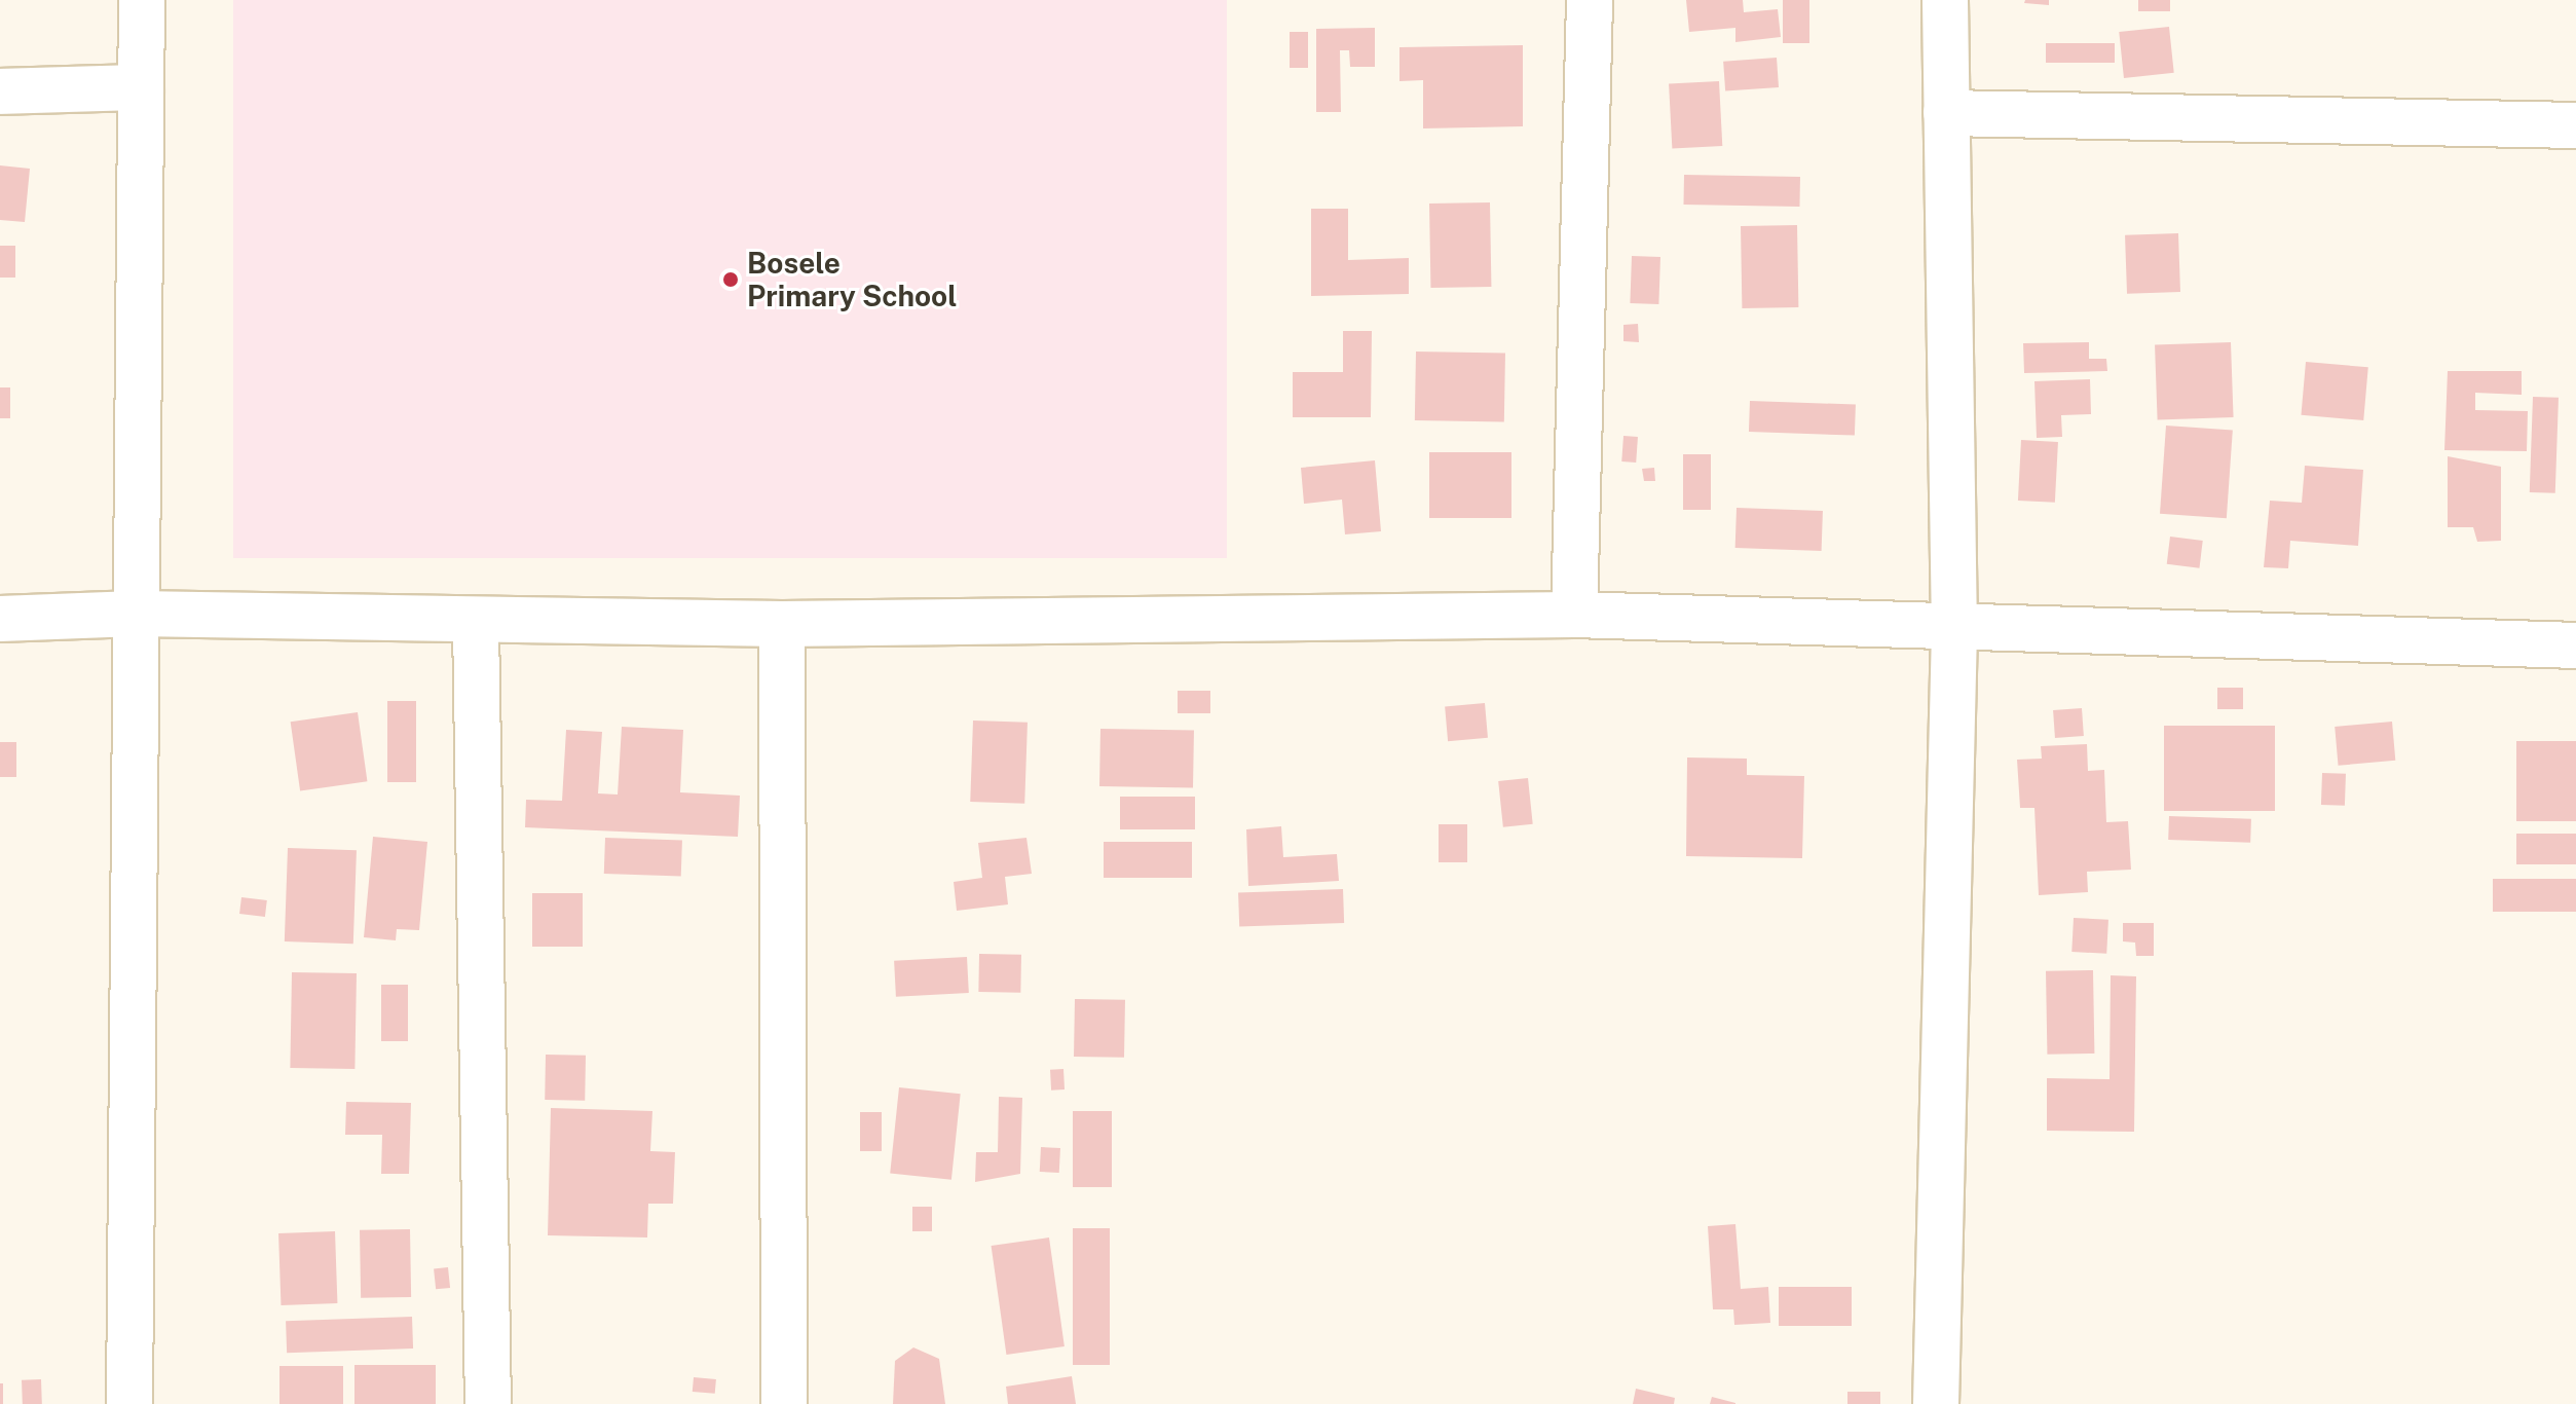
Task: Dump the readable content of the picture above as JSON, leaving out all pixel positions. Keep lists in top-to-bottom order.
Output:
{
  "places": ["Bosele Primary School"]
}
